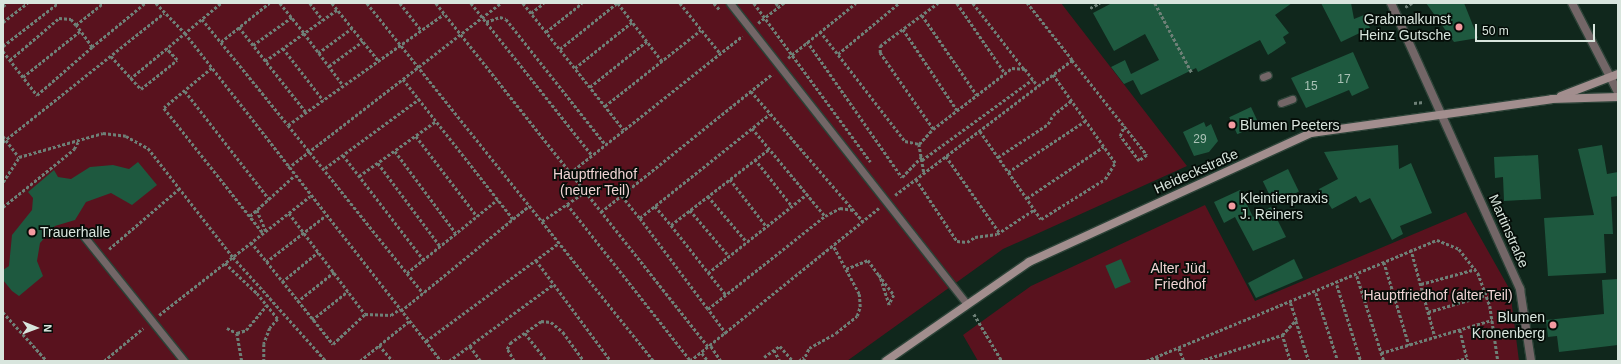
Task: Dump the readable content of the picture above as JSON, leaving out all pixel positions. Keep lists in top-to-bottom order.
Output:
{
  "streets": {
    "street": ["Heideckstraße", "Martinstraße"]
  },
  "crossings": [
    ["Heideckstraße", "Martinstraße"]
  ],
  "parks": ["Hauptfriedhof (neuer Teil)", "Alter Jüd. Friedhof", "Hauptfriedhof (alter Teil)"],
  "places": [
    "Grabmalkunst Heinz Gutsche",
    "Blumen Peeters",
    "Kleintierpraxis J. Reiners",
    "Trauerhalle",
    "Blumen Kronenberg"
  ],
  "house_numbers": ["17", "15", "29"],
  "scale_bar": "50 m",
  "north": "right"
}
